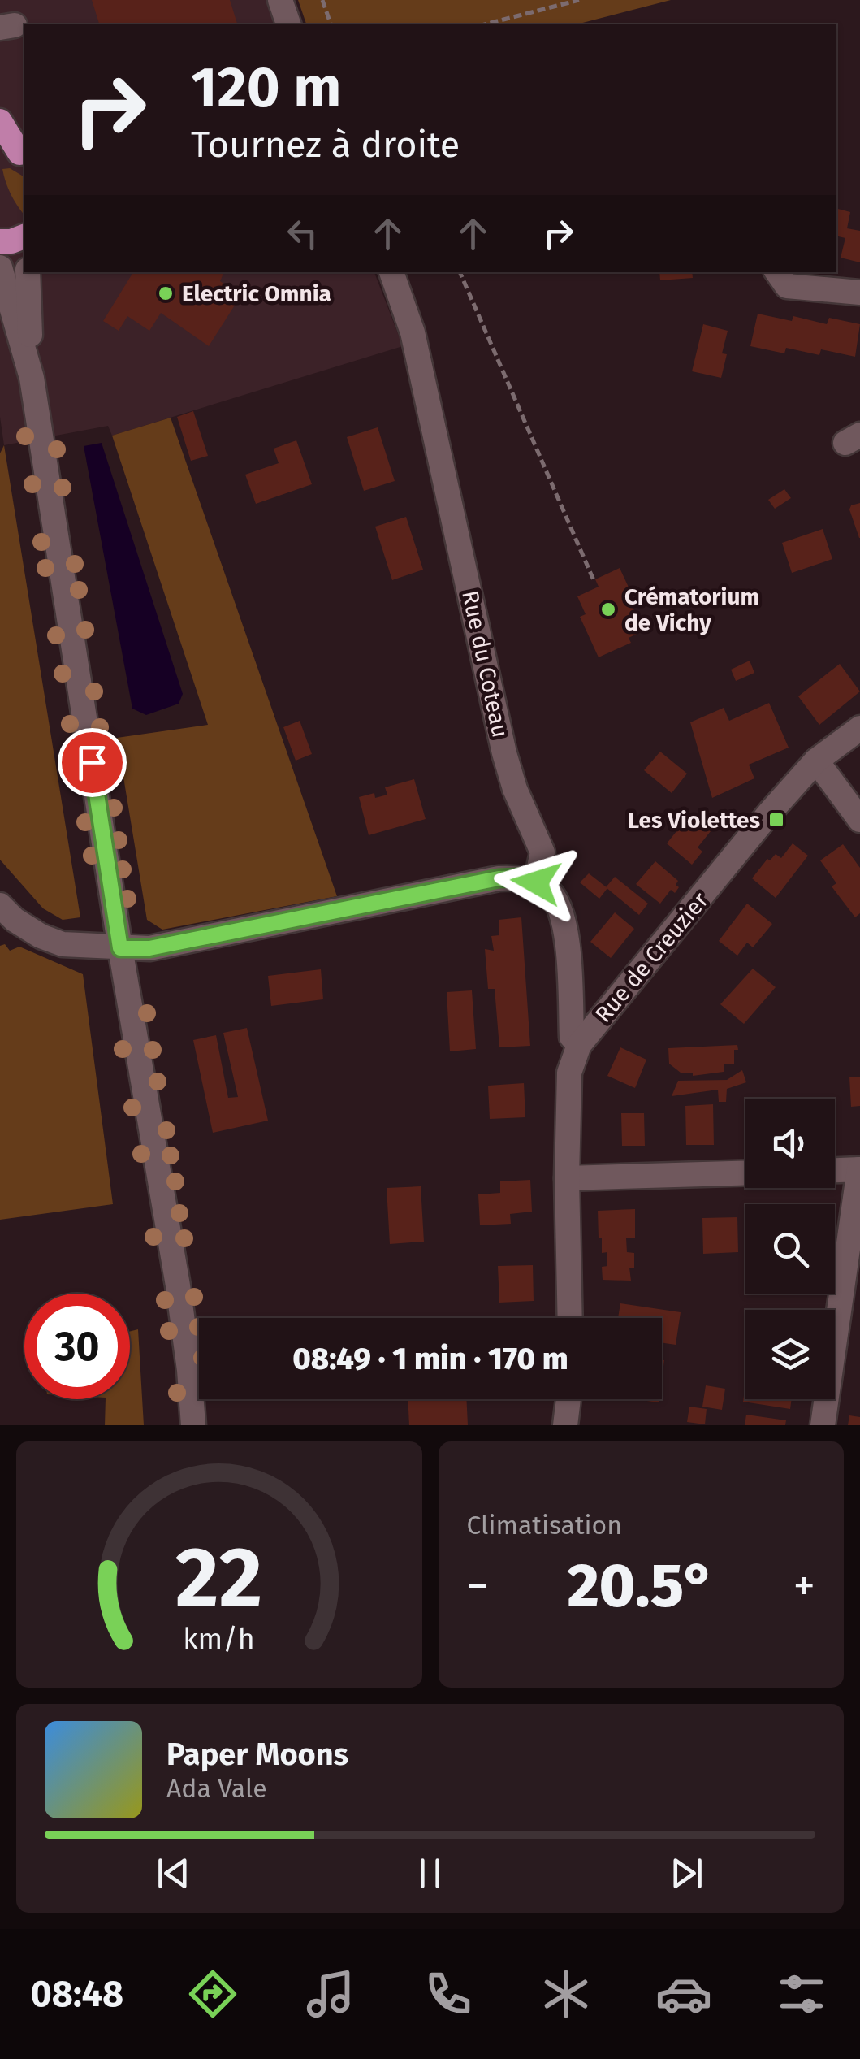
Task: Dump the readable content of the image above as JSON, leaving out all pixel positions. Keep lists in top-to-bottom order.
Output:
{
  "streets": {
    "street": ["Rue du Coteau", "Rue de Creuzier"]
  },
  "places": {
    "other": ["Electric Omnia", "Crématorium de Vichy"],
    "transit": ["Les Violettes"]
  },
  "page": {
    "turn": ["120 m", "Tournez à droite"],
    "limit": "30",
    "trip": "08:49 · 1 min · 170 m",
    "tile": "Climatisation",
    "heat": ["−", "20.5°", "+"],
    "song": ["Paper Moons", "Ada Vale"],
    "tabs": "08:48",
    "gauge": ["22", "km/h"]
  }
}
